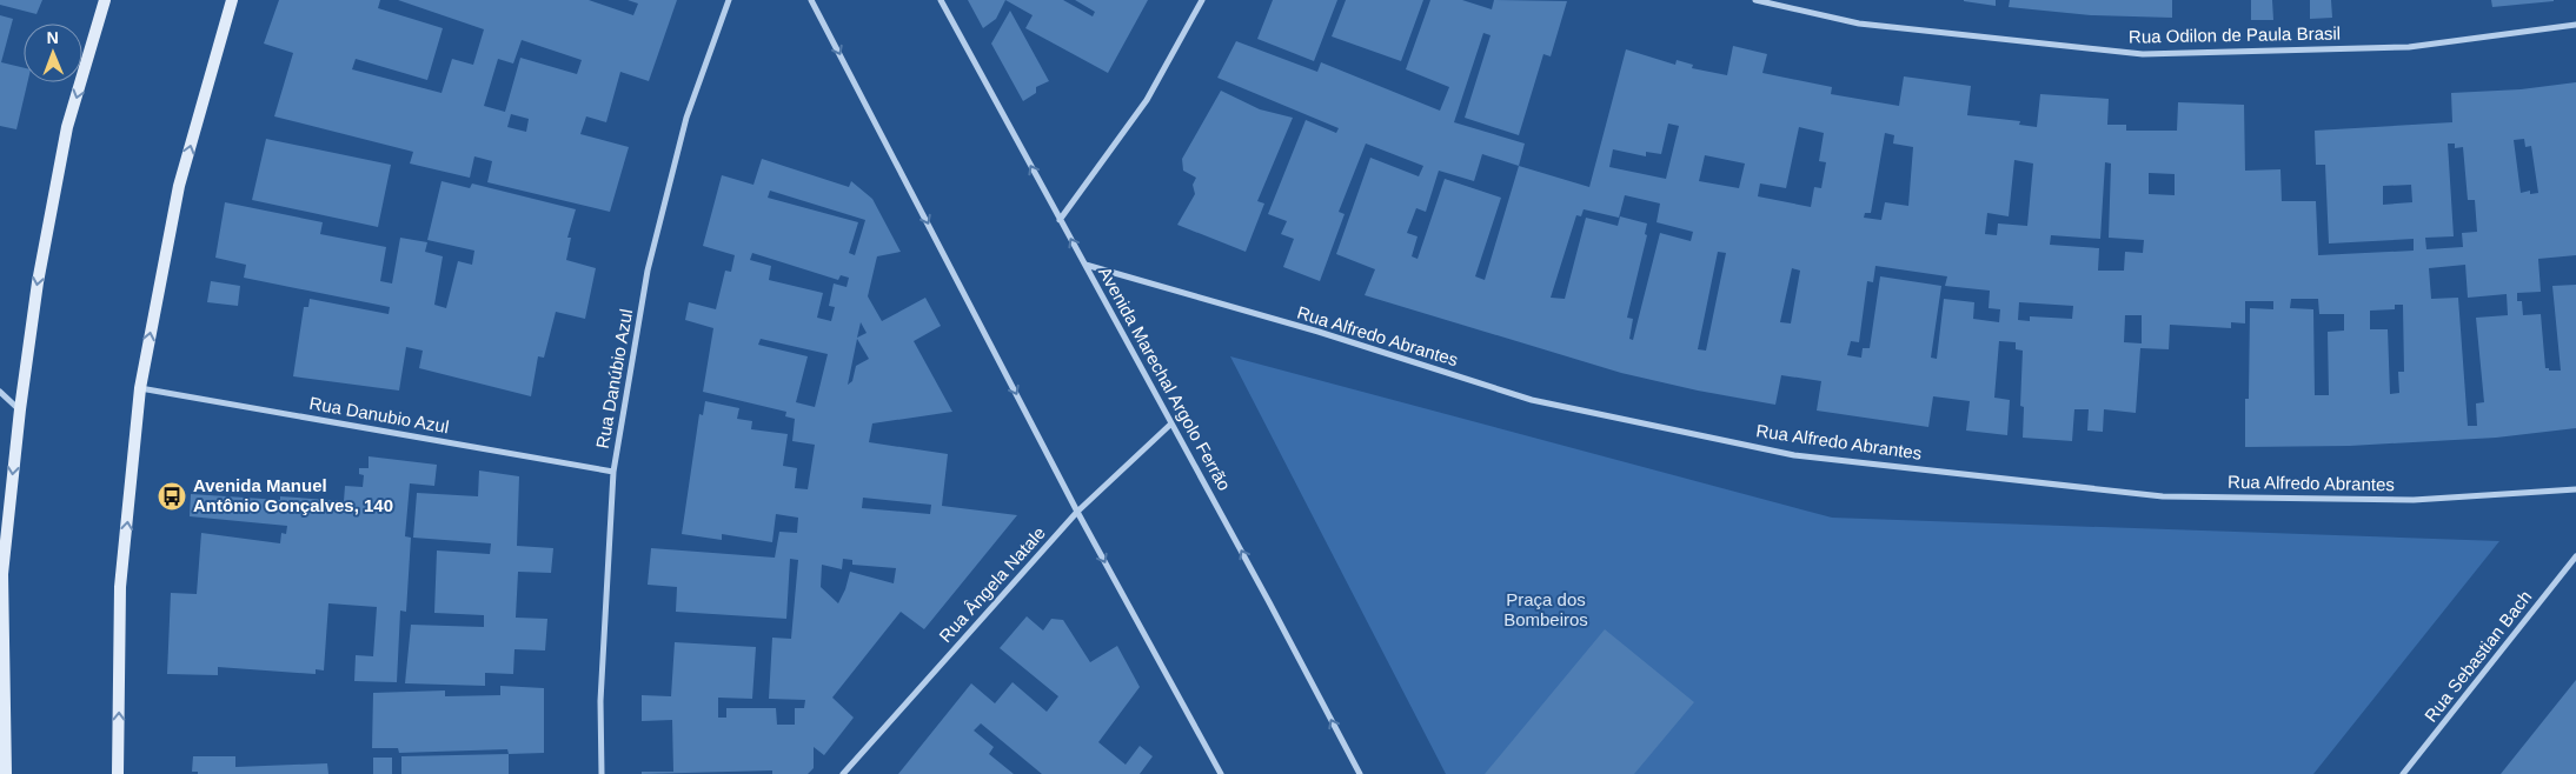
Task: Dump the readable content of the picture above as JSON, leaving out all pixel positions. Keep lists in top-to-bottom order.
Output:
{
  "streets": {
    "street": [
      "Rua Odilon de Paula Brasil",
      "Rua Alfredo Abrantes",
      "Rua Danúbio Azul",
      "Avenida Marechal Argolo Ferrão",
      "Rua Danubio Azul",
      "Rua Ângela Natale",
      "Rua Sebastian Bach"
    ]
  },
  "crossings": [
    ["Rua Alfredo Abrantes", "Avenida Marechal Argolo Ferrão"],
    ["Rua Danúbio Azul", "Rua Danubio Azul"],
    ["Avenida Marechal Argolo Ferrão", "Rua Ângela Natale"]
  ],
  "one_way": ["Avenida Marechal Argolo Ferrão"],
  "parks": ["Praça dos Bombeiros"],
  "places": {
    "bus stop": ["Avenida Manuel Antônio Gonçalves, 140"]
  },
  "north": "top"
}
